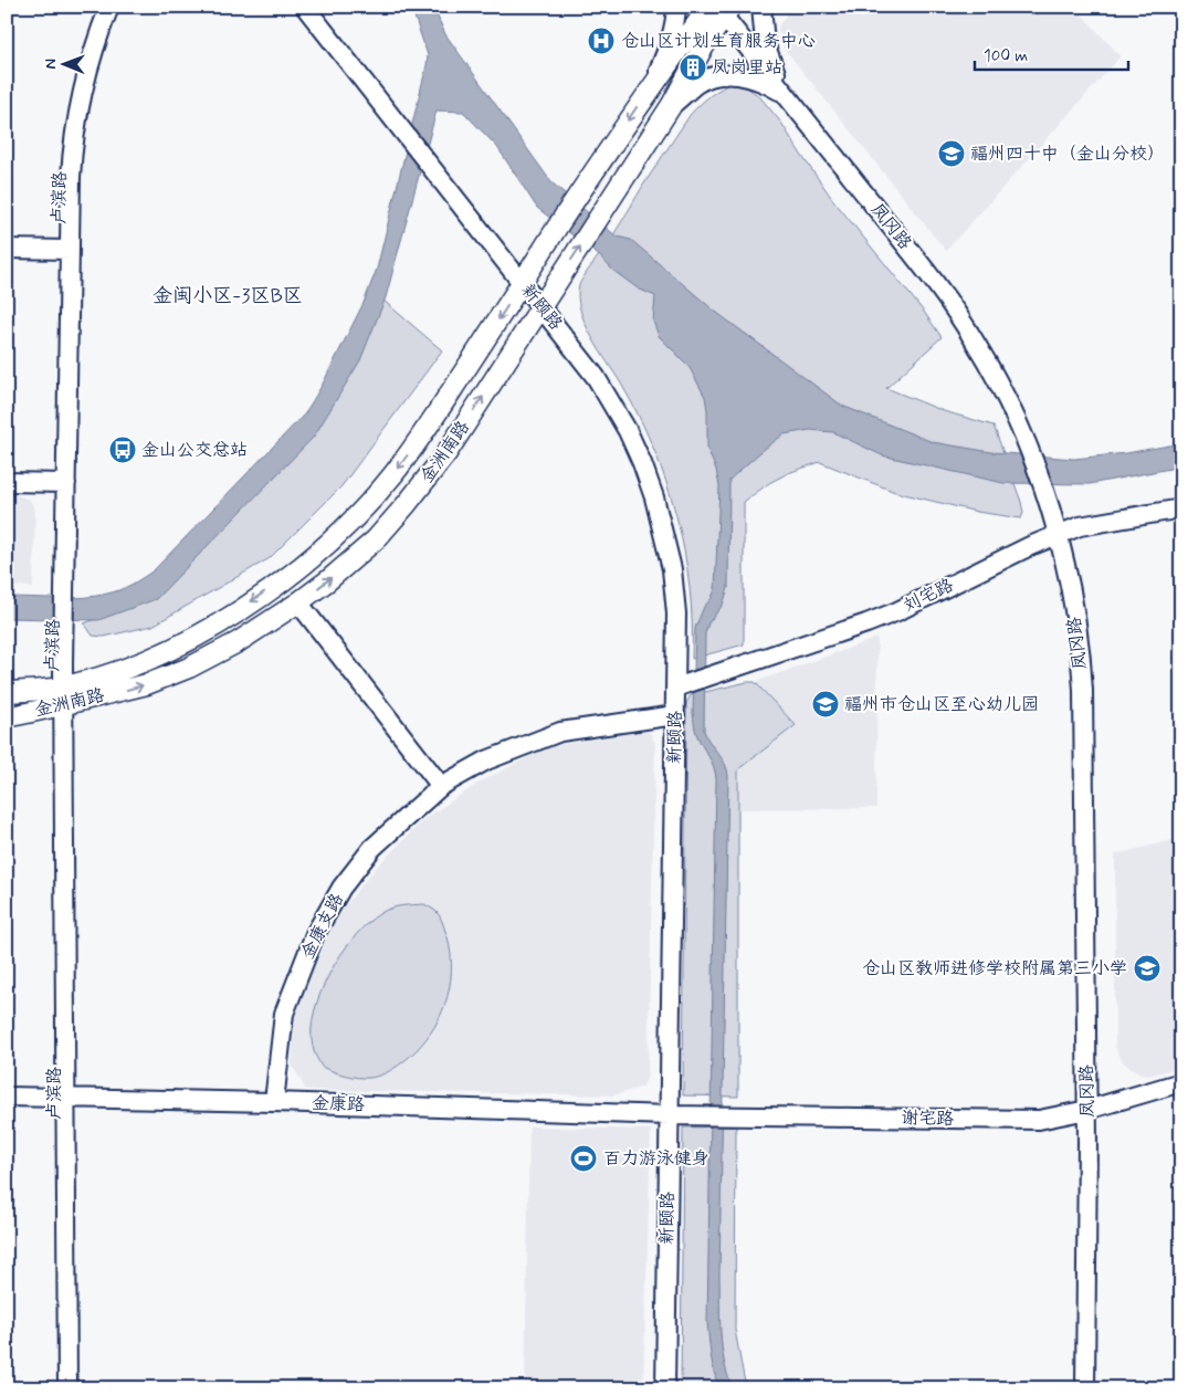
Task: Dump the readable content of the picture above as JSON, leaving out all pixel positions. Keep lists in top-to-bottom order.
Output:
{
  "streets": {
    "main road": ["金洲南路"],
    "street": [
      "卢滨路",
      "凤冈路",
      "新颐路",
      "刘宅路",
      "金康支路",
      "金康路",
      "谢宅路"
    ]
  },
  "crossings": [
    ["卢滨路", "金洲南路"],
    ["卢滨路", "金康路"],
    ["凤冈路", "金洲南路"],
    ["凤冈路", "刘宅路"],
    ["凤冈路", "谢宅路"],
    ["新颐路", "金洲南路"],
    ["新颐路", "刘宅路"],
    ["新颐路", "金康支路"],
    ["新颐路", "金康路"],
    ["新颐路", "谢宅路"],
    ["金康支路", "金康路"],
    ["金康路", "谢宅路"]
  ],
  "districts": ["金闽小区-3区B区"],
  "places": {
    "hospital": ["仓山区计划生育服务中心"],
    "building": ["凤岗里站"],
    "school or university": ["福州四十中（金山分校）", "福州市仓山区至心幼儿园", "仓山区教师进修学校附属第三小学"],
    "bus stop": ["金山公交总站"],
    "sports": ["百力游泳健身"]
  },
  "scale_bar": "100 m",
  "north": "left"
}
